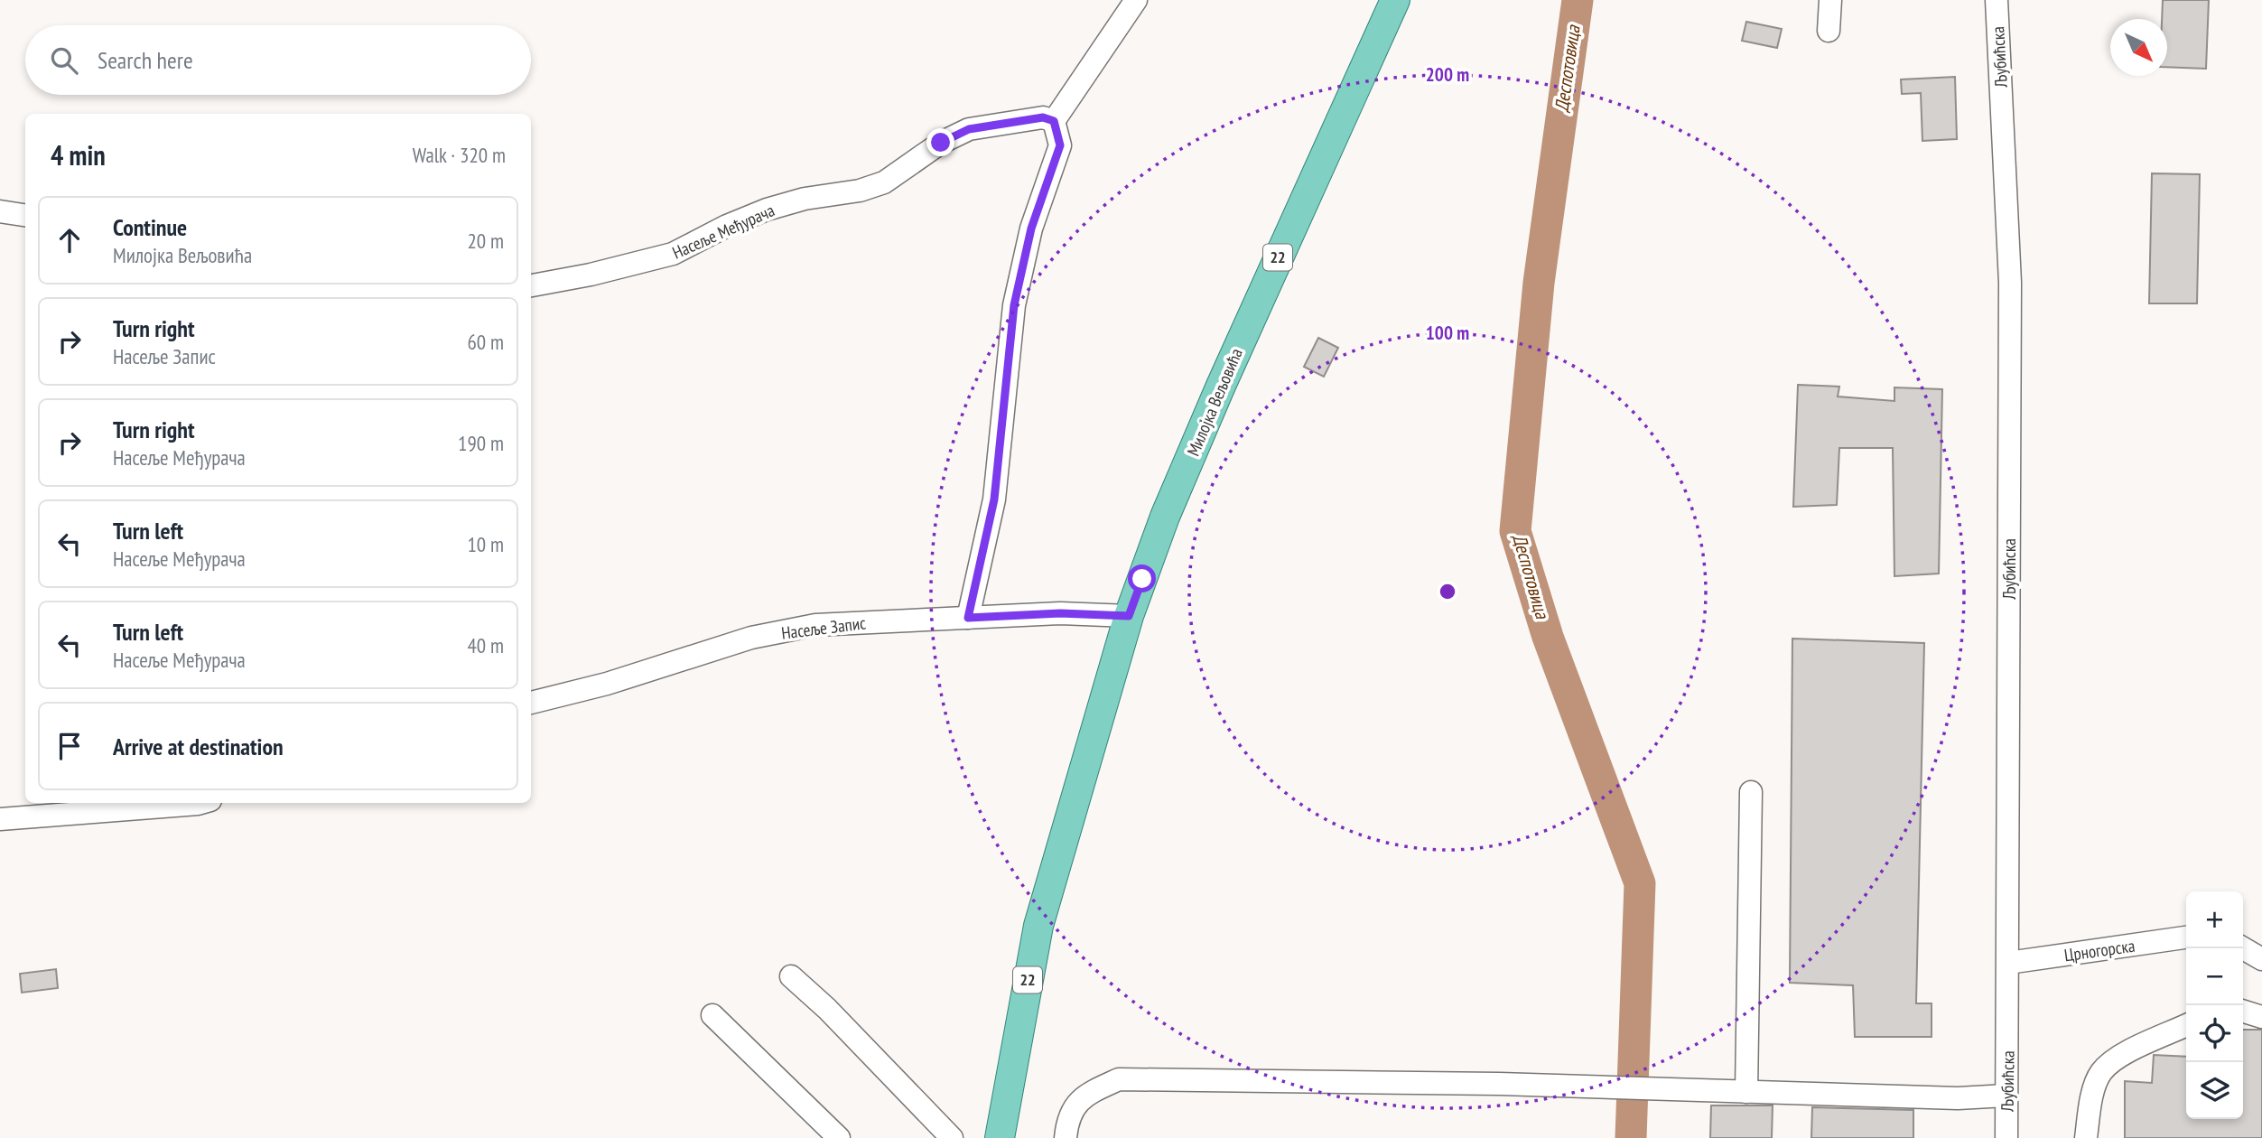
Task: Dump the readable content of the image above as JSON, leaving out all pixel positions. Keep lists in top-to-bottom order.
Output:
{
  "streets": {
    "main road": ["22", "Милојка Вељовића"],
    "street": [
      "Љубићска",
      "Насеље Међурача",
      "Насеље Запис",
      "Црногорска"
    ]
  },
  "crossings": [
    ["Љубићска", "Црногорска"],
    ["Милојка Вељовића", "Насеље Запис"]
  ],
  "water": ["Деспотовица"],
  "north": "bottom right",
  "page": {
    "search": "Search here",
    "heading": ["4 min", "Walk · 320 m"],
    "list": [
      ["Continue", "Милојка Вељовића", "20 m"],
      ["Turn right", "Насеље Запис", "60 m"],
      ["Turn right", "Насеље Међурача", "190 m"],
      ["Turn left", "Насеље Међурача", "10 m"],
      ["Turn left", "Насеље Међурача", "40 m"],
      "Arrive at destination"
    ],
    "map_buttons": ["+", "−"]
  },
  "rings": ["200 m", "100 m"]
}
